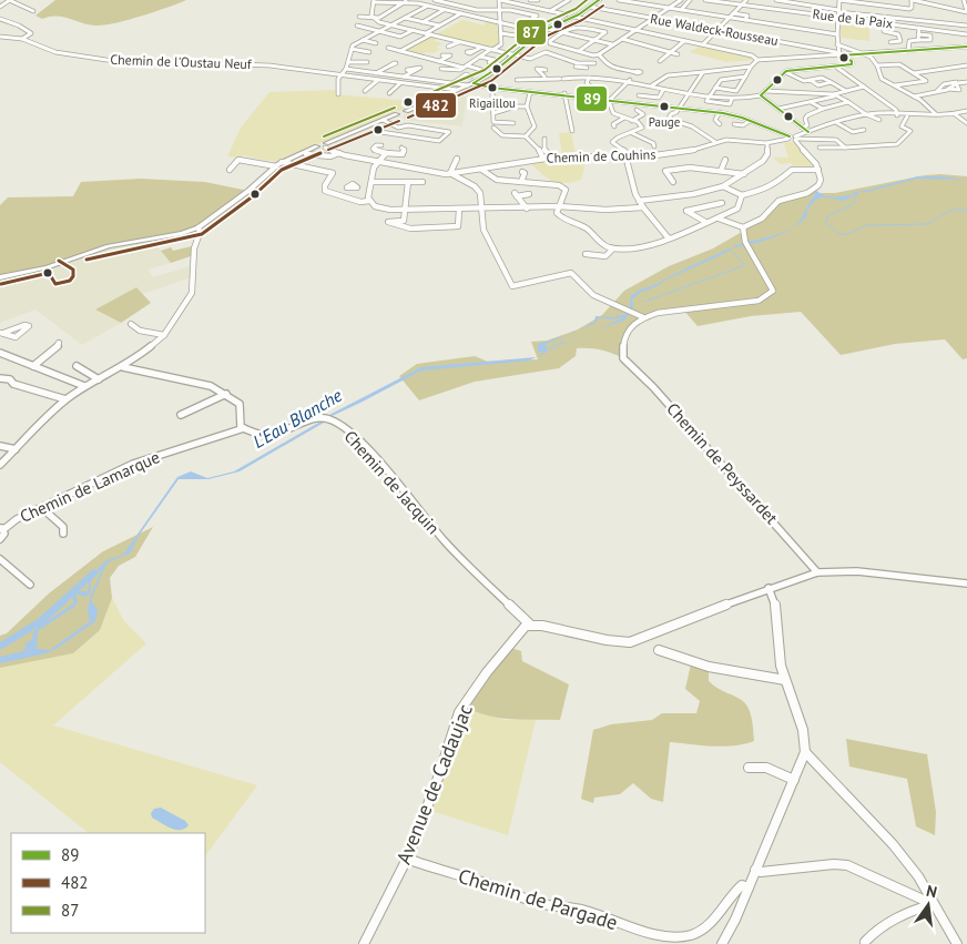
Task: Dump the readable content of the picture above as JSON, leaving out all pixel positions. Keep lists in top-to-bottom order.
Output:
{
  "streets": {
    "street": [
      "Rue de la Paix",
      "Rue Waldeck-Rousseau",
      "Chemin de l'Oustau Neuf",
      "Chemin de Couhins",
      "Chemin de Peyssardet",
      "Chemin de Jacquin",
      "Chemin de Lamarque",
      "Avenue de Cadaujac",
      "Chemin de Pargade"
    ]
  },
  "crossings": [
    ["Chemin de Jacquin", "Chemin de Lamarque"],
    ["Chemin de Jacquin", "Avenue de Cadaujac"],
    ["Avenue de Cadaujac", "Chemin de Pargade"]
  ],
  "water": ["L'Eau Blanche"],
  "places": ["Rigaillou", "Pauge"],
  "lines": ["transit line 89", "transit line 87", "transit line 482"],
  "legend": ["89", "482", "87"],
  "north": "top"
}
